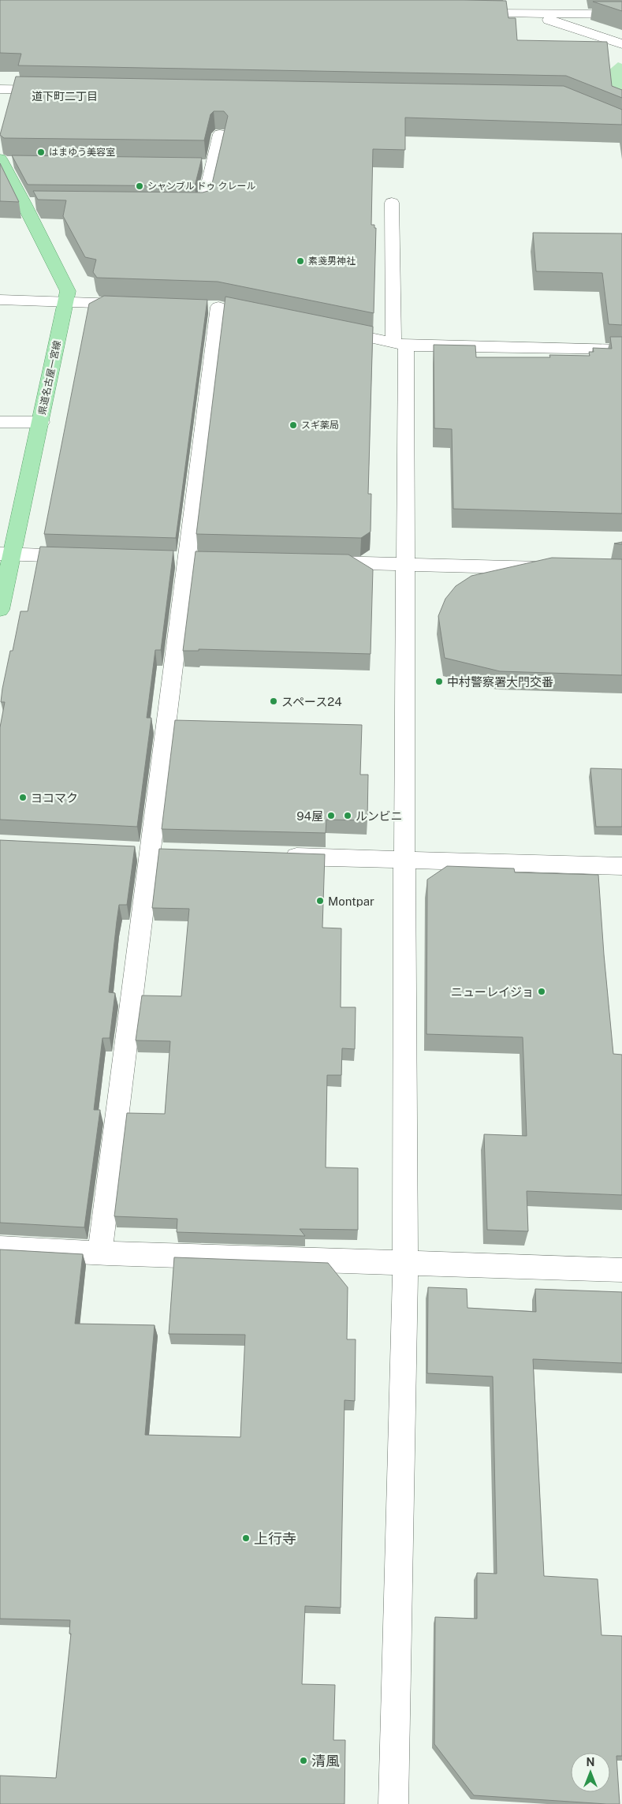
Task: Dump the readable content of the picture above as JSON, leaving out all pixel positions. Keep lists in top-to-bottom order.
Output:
{
  "streets": {
    "main road": ["県道名古屋一宮線"]
  },
  "districts": ["道下町二丁目"],
  "places": [
    "はまゆう美容室",
    "シャンブル ドゥ クレール",
    "素戔男神社",
    "スギ薬局",
    "中村警察署大門交番",
    "スペース24",
    "ヨコマク",
    "94屋",
    "ルンビニ",
    "Montpar",
    "ニューレイジョ",
    "上行寺",
    "清風"
  ],
  "north": "top"
}
